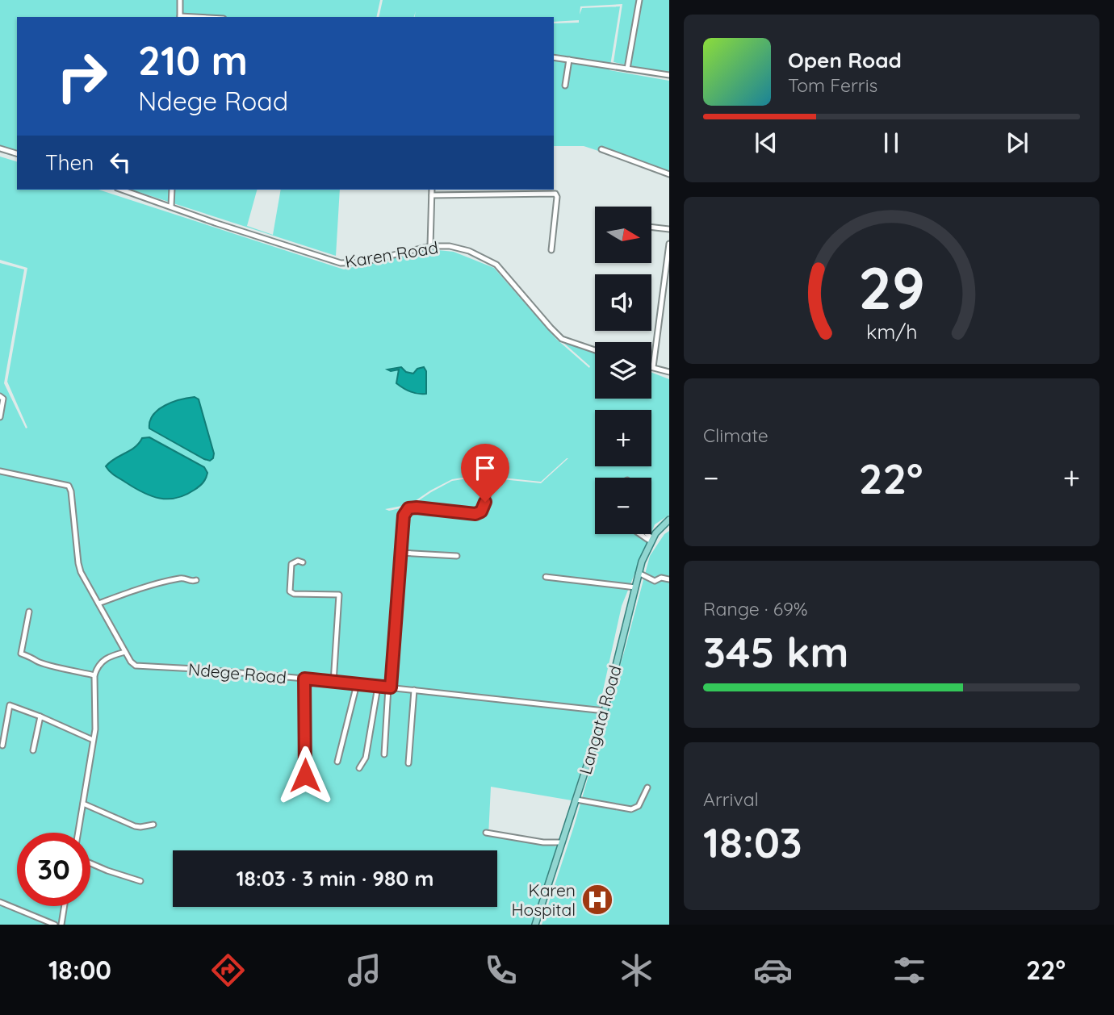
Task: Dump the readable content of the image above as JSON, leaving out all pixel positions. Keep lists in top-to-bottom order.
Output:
{
  "streets": {
    "main road": ["Langata Road"],
    "street": ["Karen Road", "Ndege Road"]
  },
  "crossings": [
    ["Ndege Road", "Langata Road"]
  ],
  "places": {
    "hospital": ["Karen Hospital"]
  },
  "north": "right",
  "page": {
    "turn": ["210 m", "Ndege Road"],
    "song": ["Open Road", "Tom Ferris"],
    "then": "Then",
    "map_buttons": ["+", "−"],
    "tile": [
      "Climate",
      ["Range · 69%", "345 km"],
      ["Arrival", "18:03"]
    ],
    "heat": ["−", "22°", "+"],
    "limit": "30",
    "trip": "18:03 · 3 min · 980 m",
    "tabs": ["18:00", "22°"],
    "gauge": ["29", "km/h"]
  }
}
